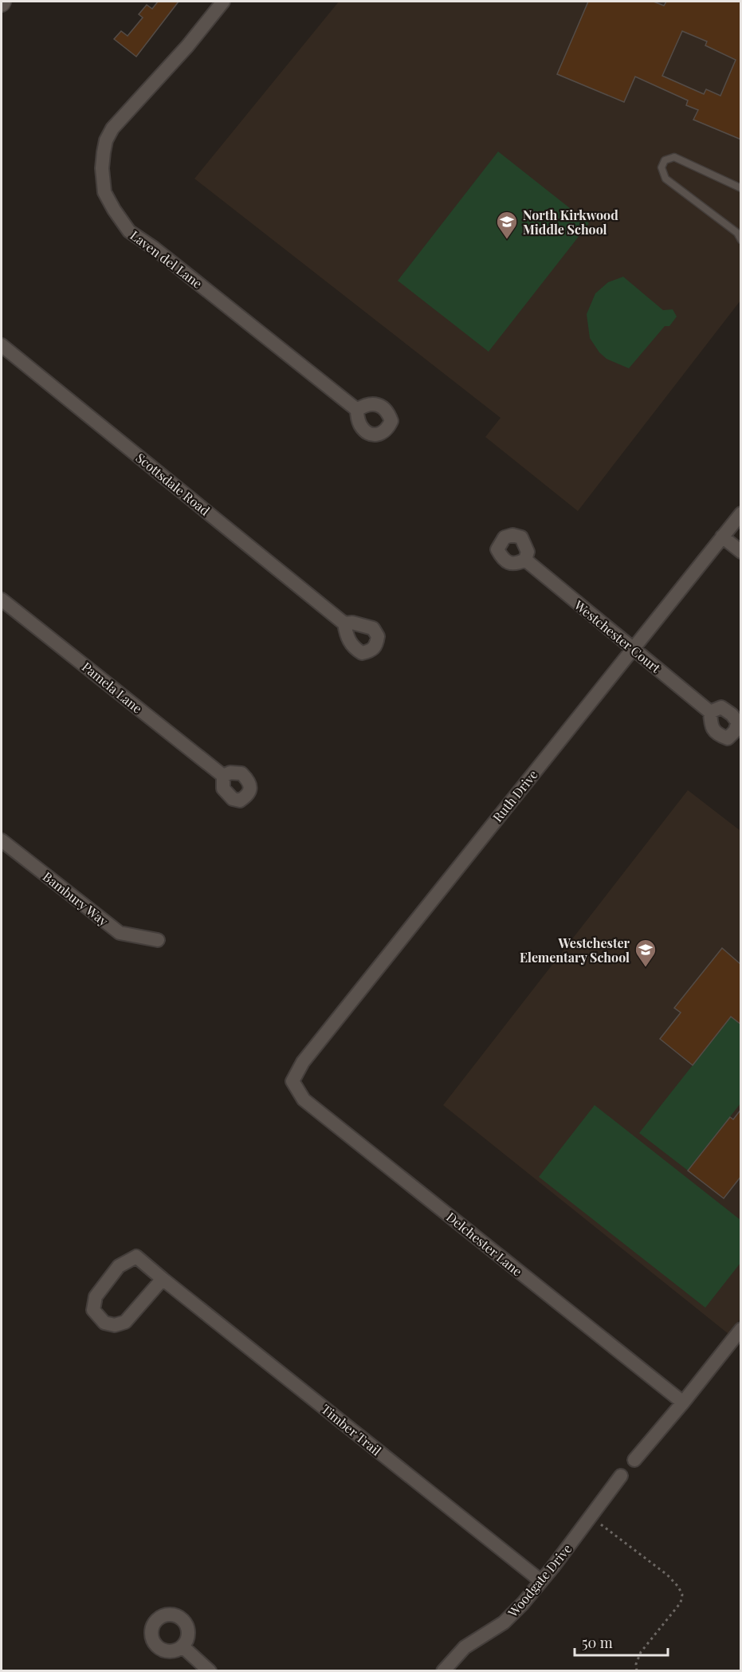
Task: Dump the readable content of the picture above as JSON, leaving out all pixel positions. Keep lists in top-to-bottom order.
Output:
{
  "streets": {
    "street": [
      "Laven del Lane",
      "Scottsdale Road",
      "Westchester Court",
      "Pamela Lane",
      "Ruth Drive",
      "Bambury Way",
      "Delchester Lane",
      "Timber Trail",
      "Woodgate Drive"
    ]
  },
  "crossings": [
    ["Westchester Court", "Ruth Drive"],
    ["Ruth Drive", "Delchester Lane"],
    ["Timber Trail", "Woodgate Drive"]
  ],
  "places": {
    "school or university": ["North Kirkwood Middle School", "Westchester Elementary School"]
  },
  "scale_bar": "50 m"
}
